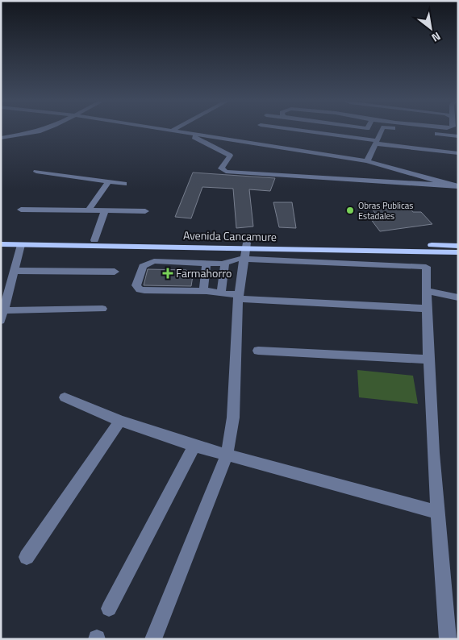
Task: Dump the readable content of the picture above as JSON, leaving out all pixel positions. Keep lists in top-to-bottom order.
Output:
{
  "streets": {
    "main road": ["Avenida Cancamure"]
  },
  "places": {
    "other": ["Obras Publicas Estadales"],
    "health": ["Farmahorro"]
  },
  "north": "bottom right"
}
